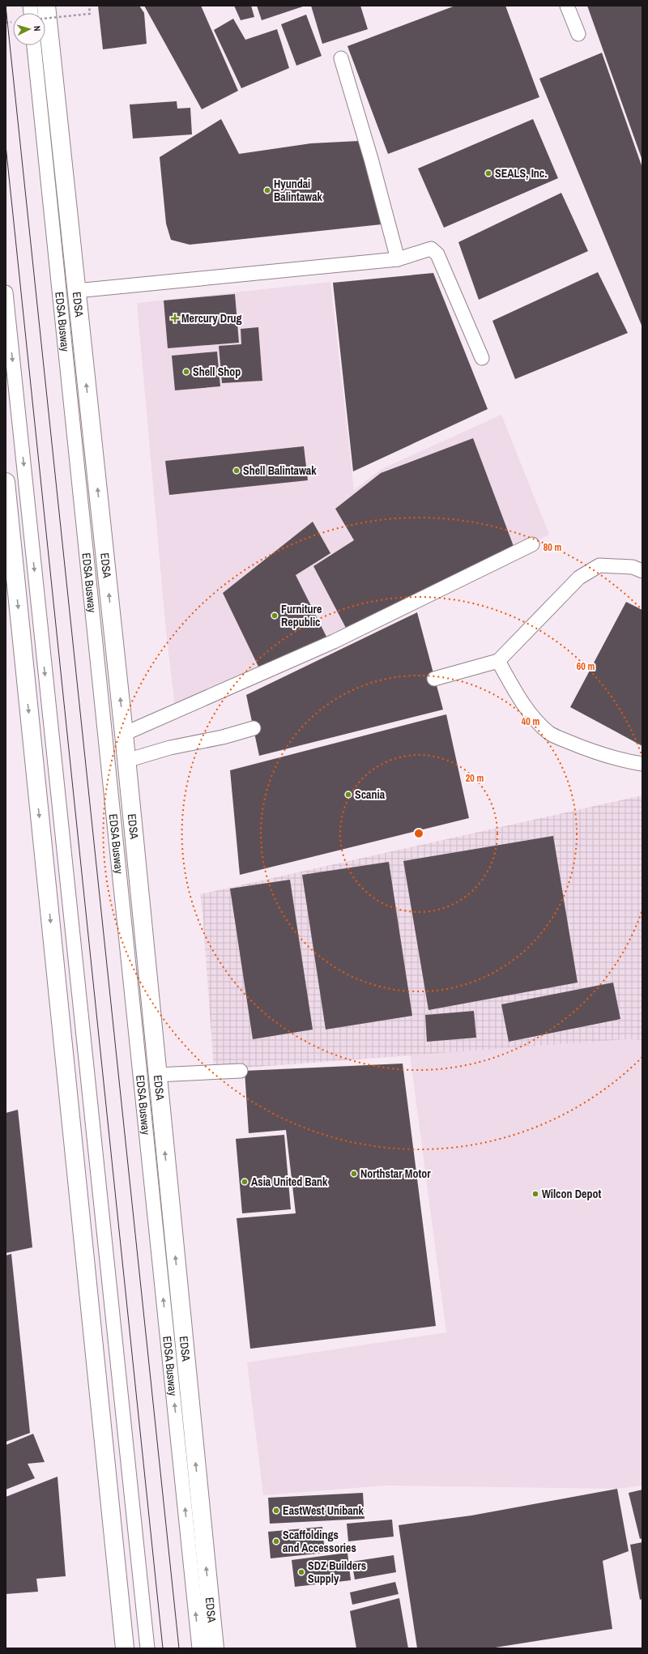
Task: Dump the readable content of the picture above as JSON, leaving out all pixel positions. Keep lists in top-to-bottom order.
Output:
{
  "streets": {
    "highway": ["EDSA"],
    "lane": ["EDSA Busway"]
  },
  "places": {
    "other": [
      "SEALS, Inc.",
      "Hyundai Balintawak",
      "Shell Shop",
      "Shell Balintawak",
      "Furniture Republic",
      "Scania",
      "Northstar Motor",
      "Asia United Bank",
      "Wilcon Depot",
      "EastWest Unibank",
      "Scaffoldings and Accessories",
      "SDZ Builders Supply"
    ],
    "health": ["Mercury Drug"]
  },
  "north": "right",
  "rings": [
    "80 m",
    "60 m",
    "40 m",
    "20 m"
  ]
}
